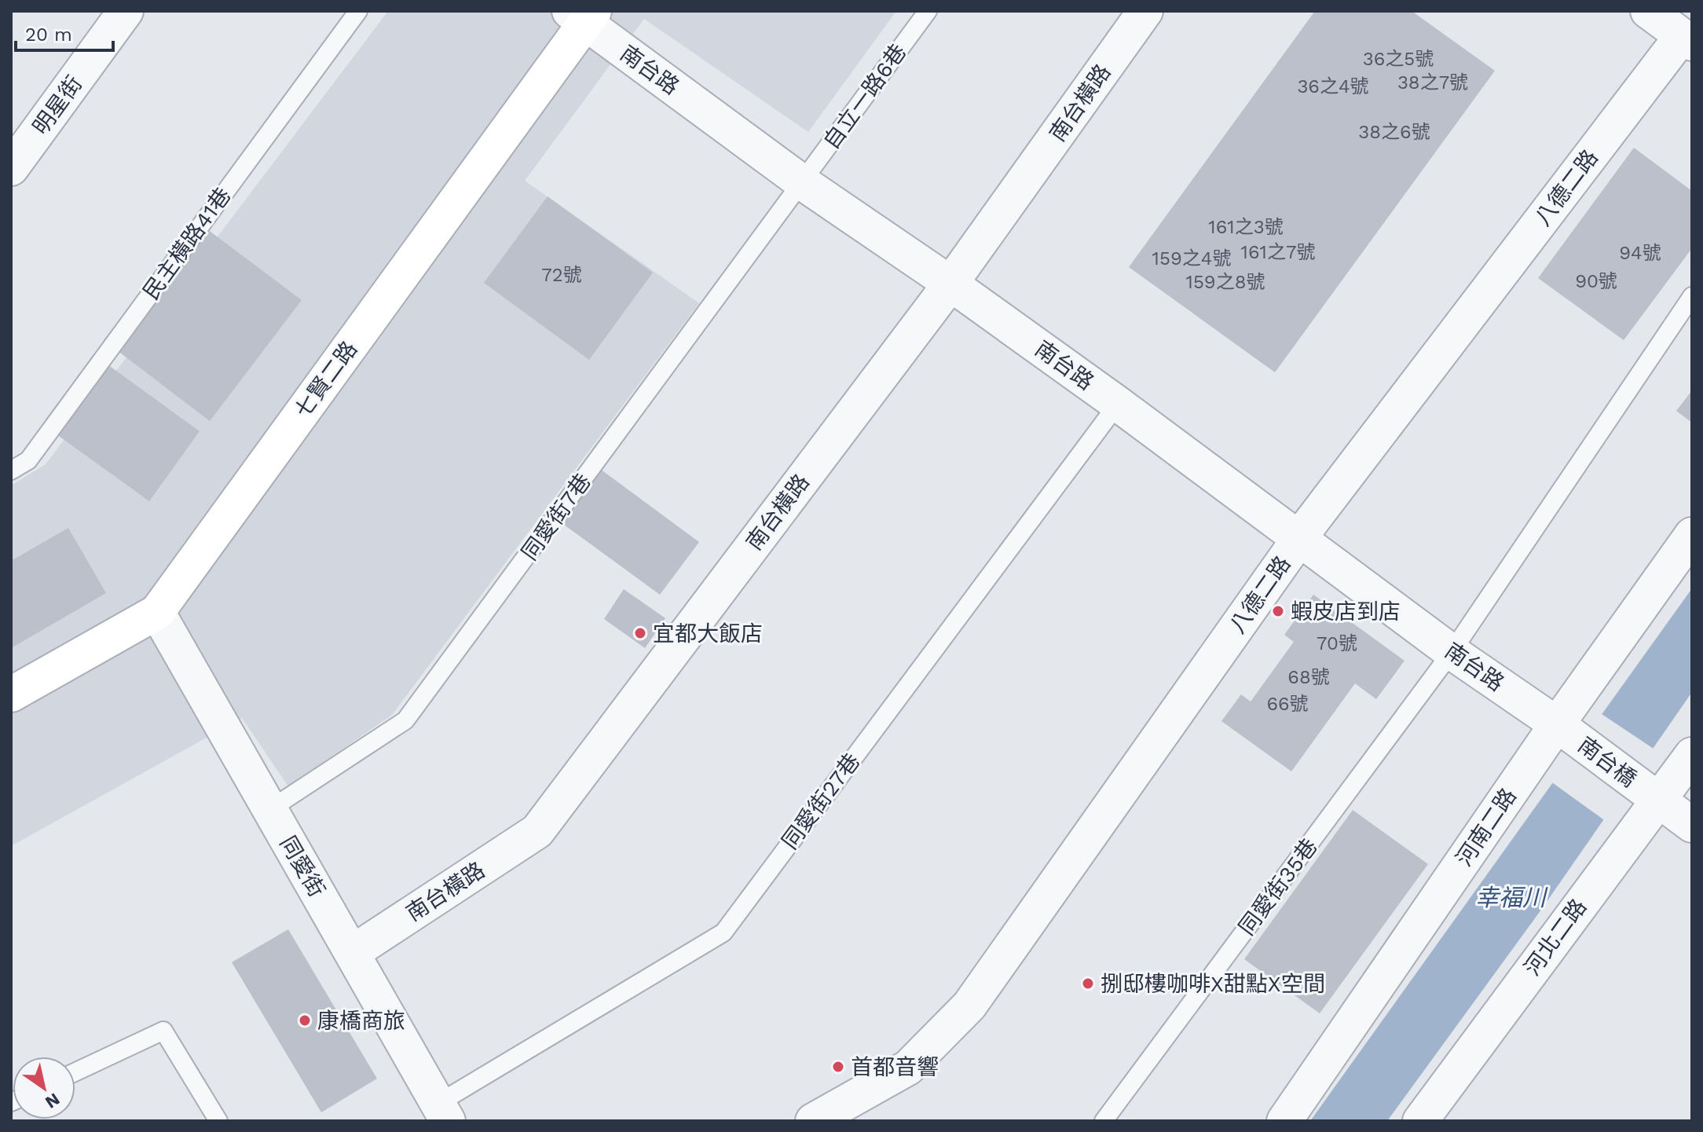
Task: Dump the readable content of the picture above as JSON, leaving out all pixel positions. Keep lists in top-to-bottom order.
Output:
{
  "streets": {
    "street": [
      "南台路",
      "南台橫路",
      "明星街",
      "八德二路",
      "七賢二路",
      "南台橋",
      "河南二路",
      "同愛街",
      "河北二路"
    ],
    "lane": [
      "自立一路6巷",
      "民主橫路41巷",
      "同愛街7巷",
      "同愛街27巷",
      "同愛街35巷"
    ]
  },
  "crossings": [
    ["南台路", "自立一路6巷"],
    ["南台路", "南台橫路"],
    ["南台路", "八德二路"],
    ["南台路", "七賢二路"],
    ["南台路", "同愛街7巷"],
    ["南台路", "南台橋"],
    ["南台路", "同愛街27巷"],
    ["南台路", "河南二路"],
    ["南台路", "同愛街35巷"],
    ["自立一路6巷", "同愛街7巷"],
    ["南台橫路", "同愛街"],
    ["七賢二路", "同愛街"],
    ["同愛街7巷", "同愛街"],
    ["南台橋", "河南二路"],
    ["南台橋", "河北二路"],
    ["同愛街27巷", "同愛街"]
  ],
  "water": ["幸福川"],
  "places": [
    "蝦皮店到店",
    "宜都大飯店",
    "捌邸樓咖啡X甜點X空間",
    "康橋商旅",
    "首都音響"
  ],
  "house_numbers": [
    "36之5號",
    "38之7號",
    "36之4號",
    "38之6號",
    "161之3號",
    "161之7號",
    "94號",
    "159之4號",
    "72號",
    "90號",
    "159之8號",
    "70號",
    "68號",
    "66號"
  ],
  "scale_bar": "20 m",
  "north": "bottom right"
}
